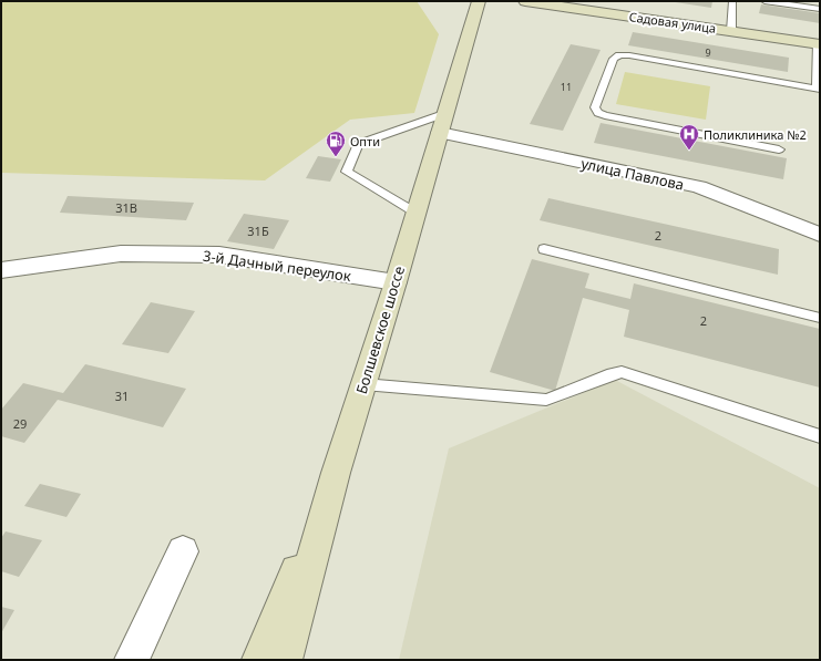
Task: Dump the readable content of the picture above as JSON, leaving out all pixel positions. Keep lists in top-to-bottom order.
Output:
{
  "streets": {
    "main road": ["Садовая улица", "Болшевское шоссе"],
    "street": ["улица Павлова", "3-й Дачный переулок"]
  },
  "crossings": [
    ["улица Павлова", "Болшевское шоссе"],
    ["3-й Дачный переулок", "Болшевское шоссе"]
  ],
  "places": {
    "hospital": ["Поликлиника №2"],
    "fuel station": ["Опти"]
  },
  "house_numbers": [
    "9",
    "11",
    "31В",
    "31Б",
    "2",
    "2",
    "31",
    "29"
  ]
}
